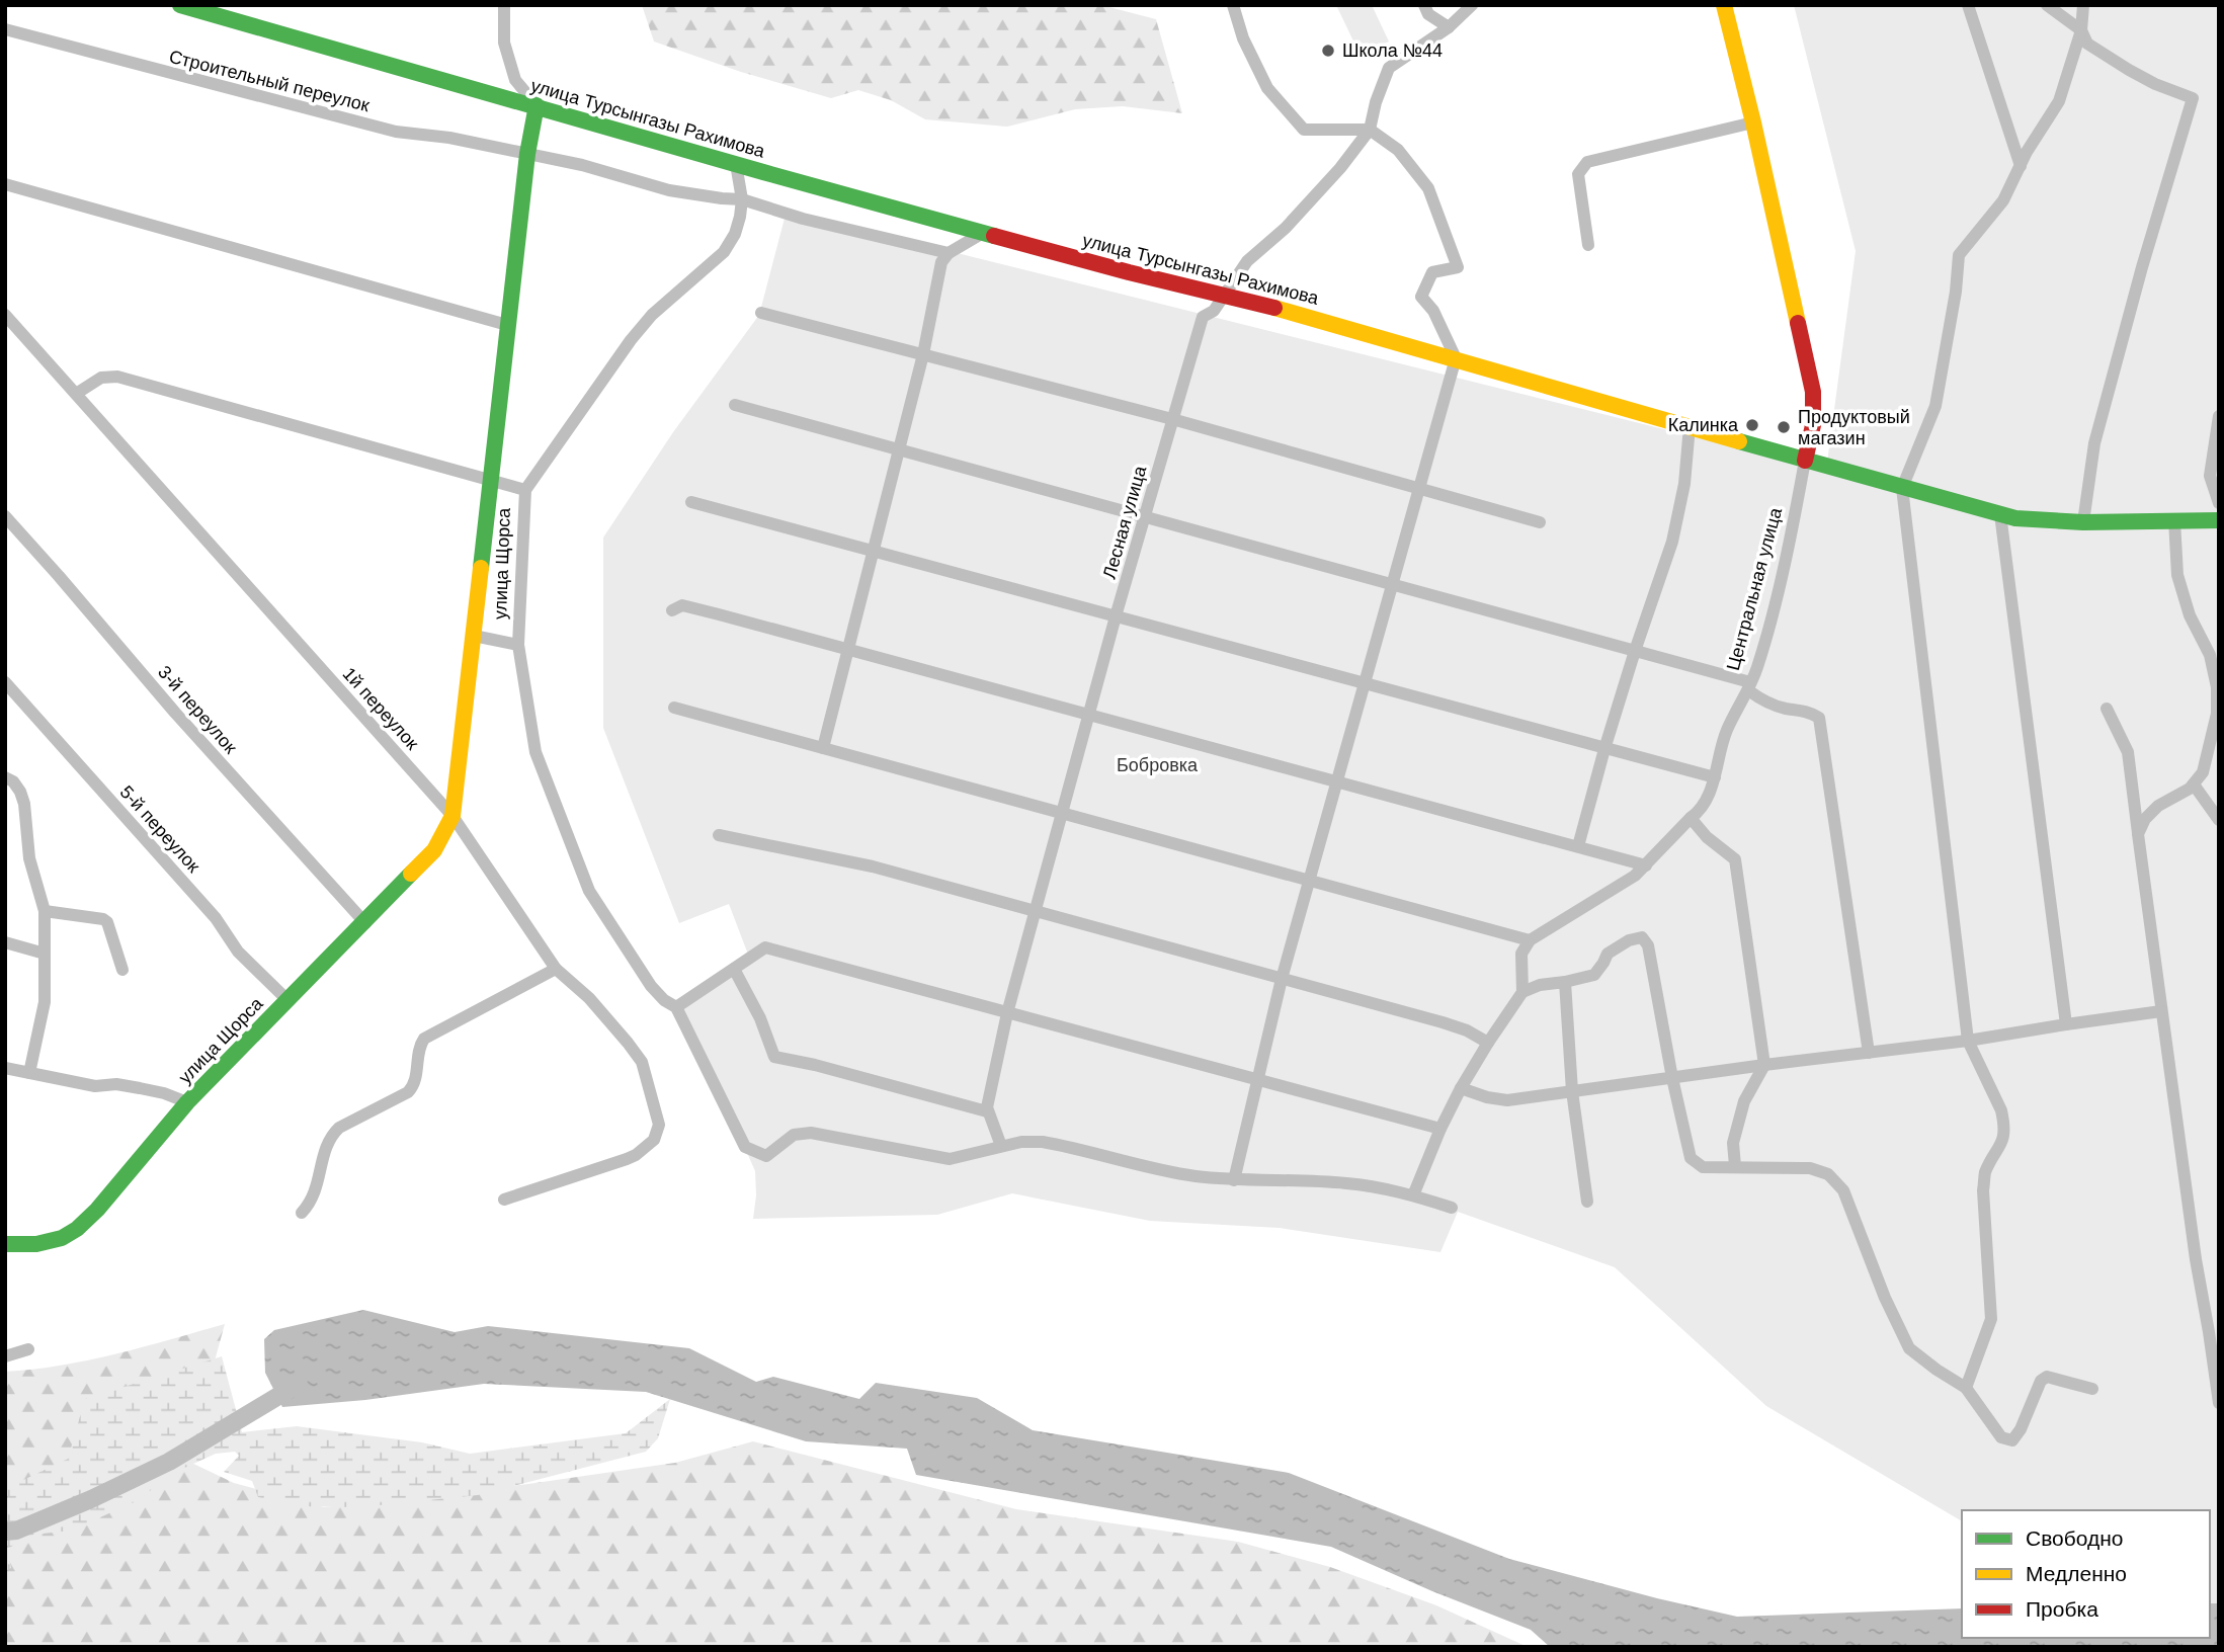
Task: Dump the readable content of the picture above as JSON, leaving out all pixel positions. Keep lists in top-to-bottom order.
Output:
{
  "streets": {
    "street": [
      "Строительный переулок",
      "улица Турсынгазы Рахимова",
      "Лесная улица",
      "улица Щорса",
      "Центральная улица",
      "1й переулок",
      "3-й переулок",
      "5-й переулок"
    ]
  },
  "crossings": [
    ["Строительный переулок", "улица Щорса"],
    ["улица Турсынгазы Рахимова", "Лесная улица"],
    ["улица Турсынгазы Рахимова", "улица Щорса"],
    ["улица Турсынгазы Рахимова", "Центральная улица"],
    ["улица Щорса", "1й переулок"],
    ["улица Щорса", "3-й переулок"],
    ["улица Щорса", "5-й переулок"]
  ],
  "parks": ["Бобровка"],
  "places": ["Школа №44", "Калинка", "Продуктовый магазин"],
  "legend": ["Свободно", "Медленно", "Пробка"]
}
